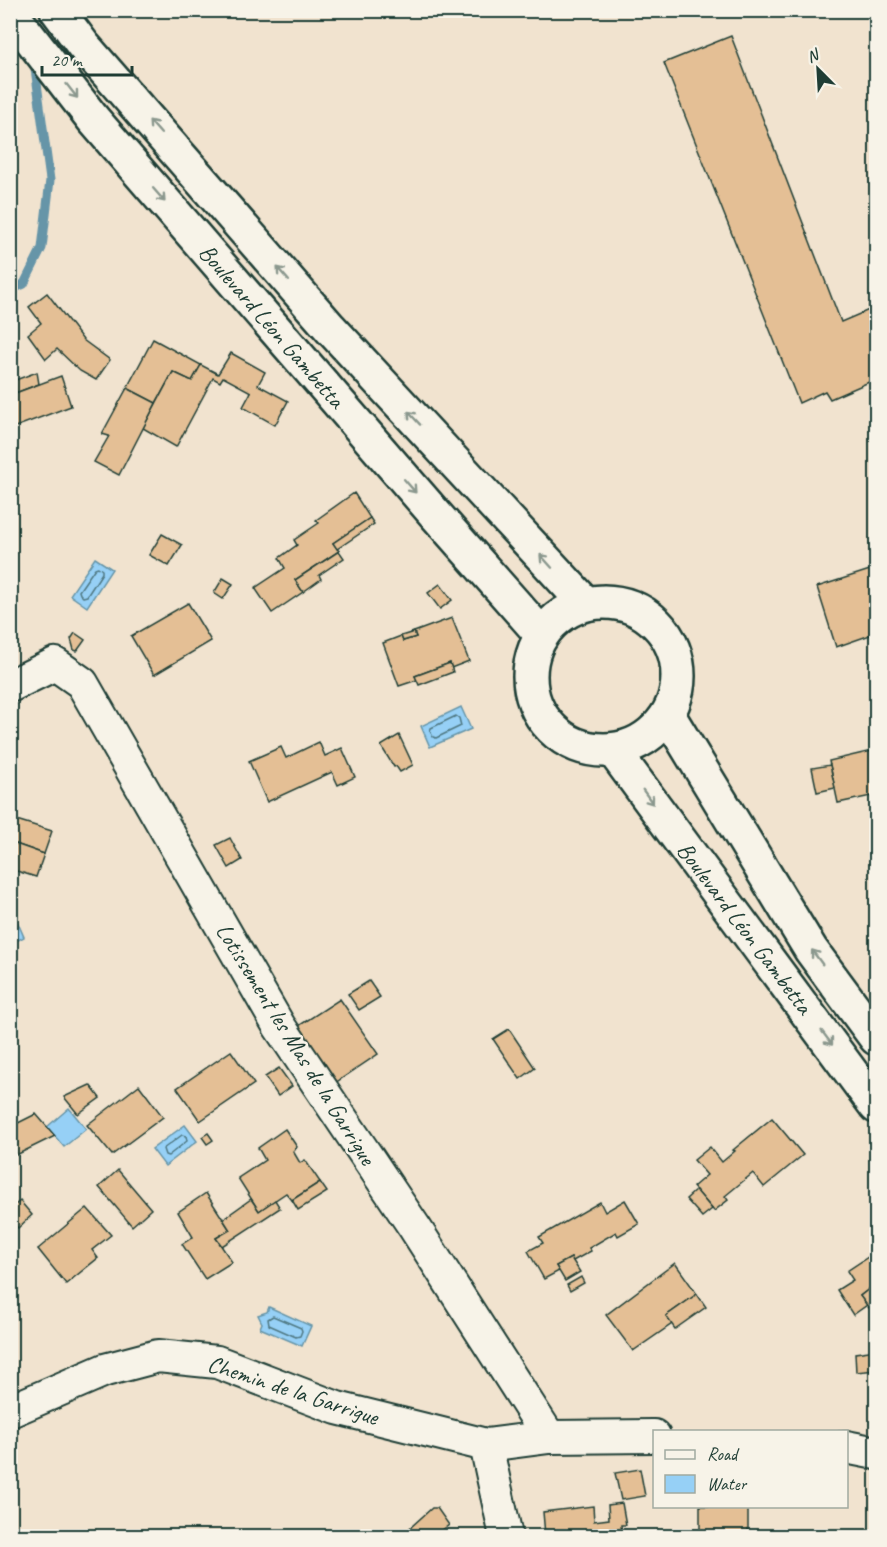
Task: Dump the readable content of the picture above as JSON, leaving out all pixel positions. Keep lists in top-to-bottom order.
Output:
{
  "streets": {
    "main road": ["Boulevard Léon Gambetta"],
    "street": ["Lotissement les Mas de la Garrigue", "Chemin de la Garrigue"]
  },
  "crossings": [
    ["Lotissement les Mas de la Garrigue", "Chemin de la Garrigue"]
  ],
  "legend": ["Road", "Water"],
  "scale_bar": "20 m",
  "north": "top left"
}
